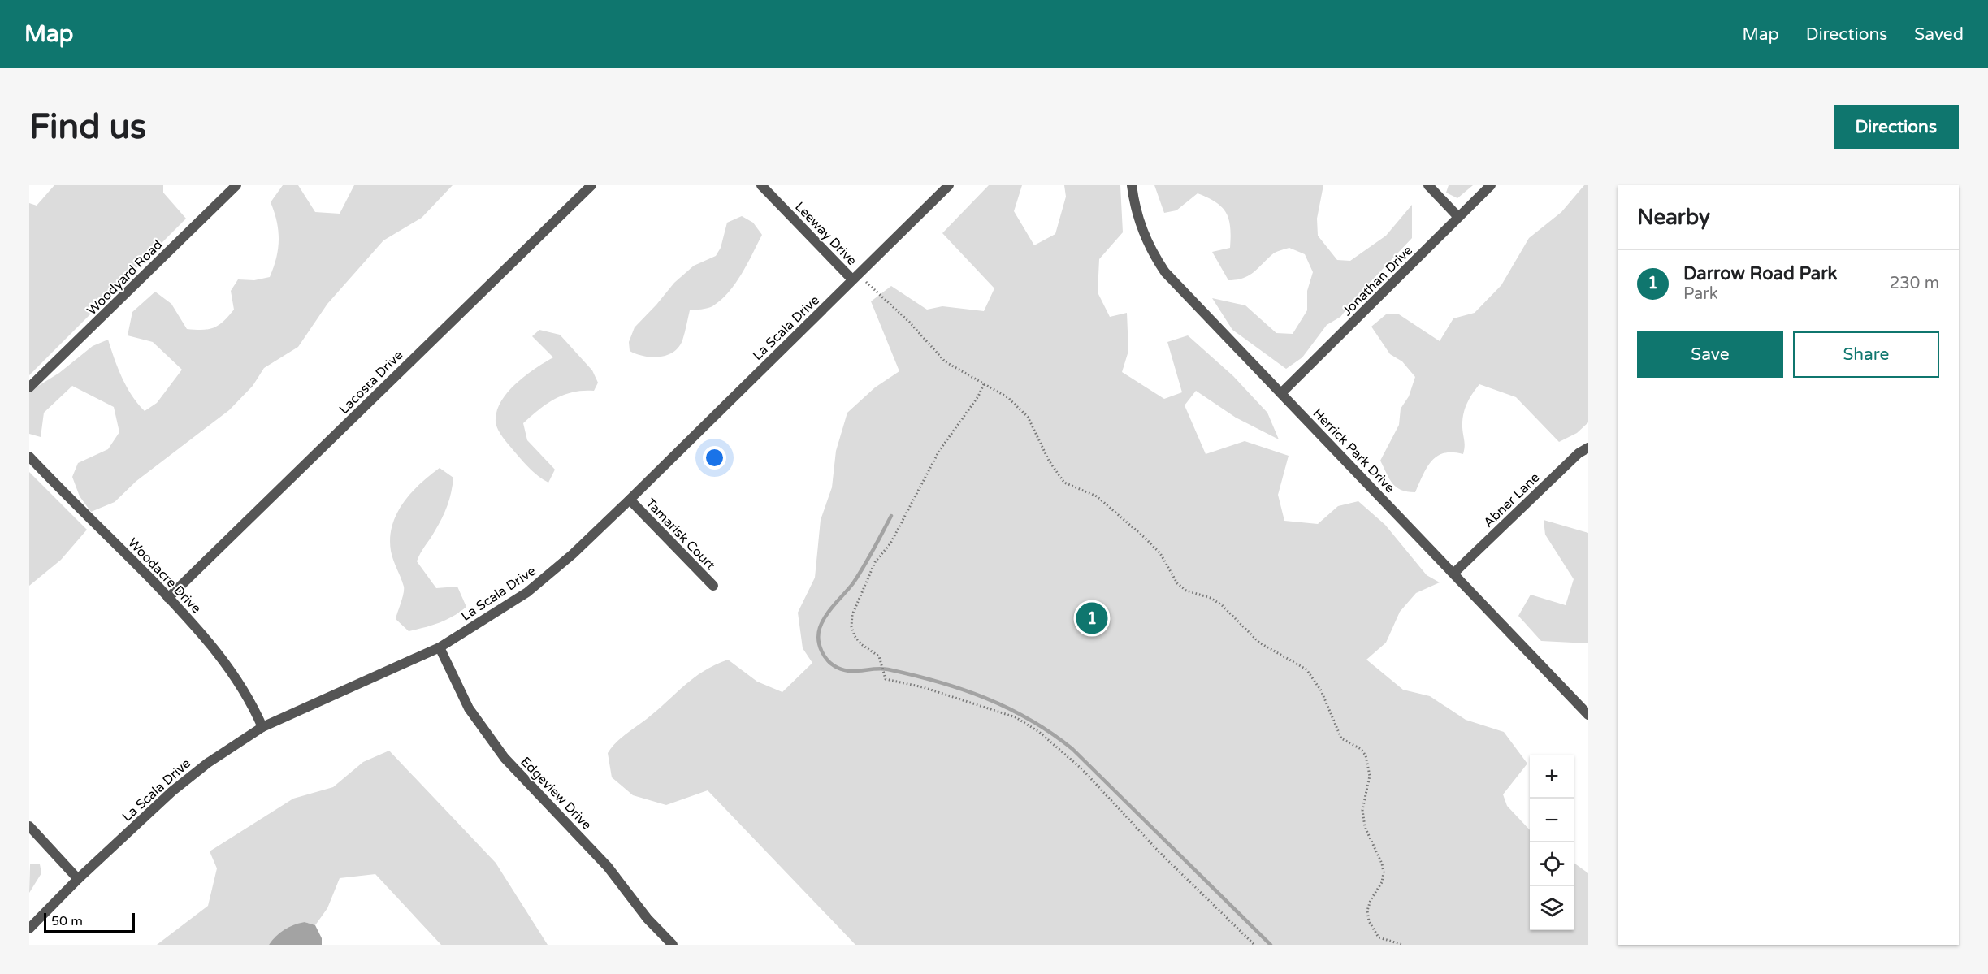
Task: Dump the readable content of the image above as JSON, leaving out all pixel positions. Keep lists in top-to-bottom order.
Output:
{
  "streets": {
    "street": [
      "Leeway Drive",
      "Woodyard Road",
      "Jonathan Drive",
      "La Scala Drive",
      "Lacosta Drive",
      "Herrick Park Drive",
      "Abner Lane",
      "Tamarisk Court",
      "Woodacre Drive",
      "Edgeview Drive"
    ]
  },
  "crossings": [
    ["Leeway Drive", "La Scala Drive"],
    ["Jonathan Drive", "Herrick Park Drive"],
    ["La Scala Drive", "Tamarisk Court"],
    ["La Scala Drive", "Woodacre Drive"],
    ["La Scala Drive", "Edgeview Drive"],
    ["Lacosta Drive", "Woodacre Drive"],
    ["Herrick Park Drive", "Abner Lane"]
  ],
  "scale_bar": "50 m",
  "page": {
    "header": "Map",
    "nav": ["Map", "Directions", "Saved"],
    "buttons": [
      "Directions",
      ["Save", "Share"]
    ],
    "title": "Find us",
    "heading": "Nearby",
    "list": [
      {
        "mark": "1",
        "name": "Darrow Road Park",
        "note": "Park",
        "value": "230 m"
      }
    ],
    "pins": "1",
    "map_buttons": ["+", "−"],
    "scale": "50 m"
  }
}
